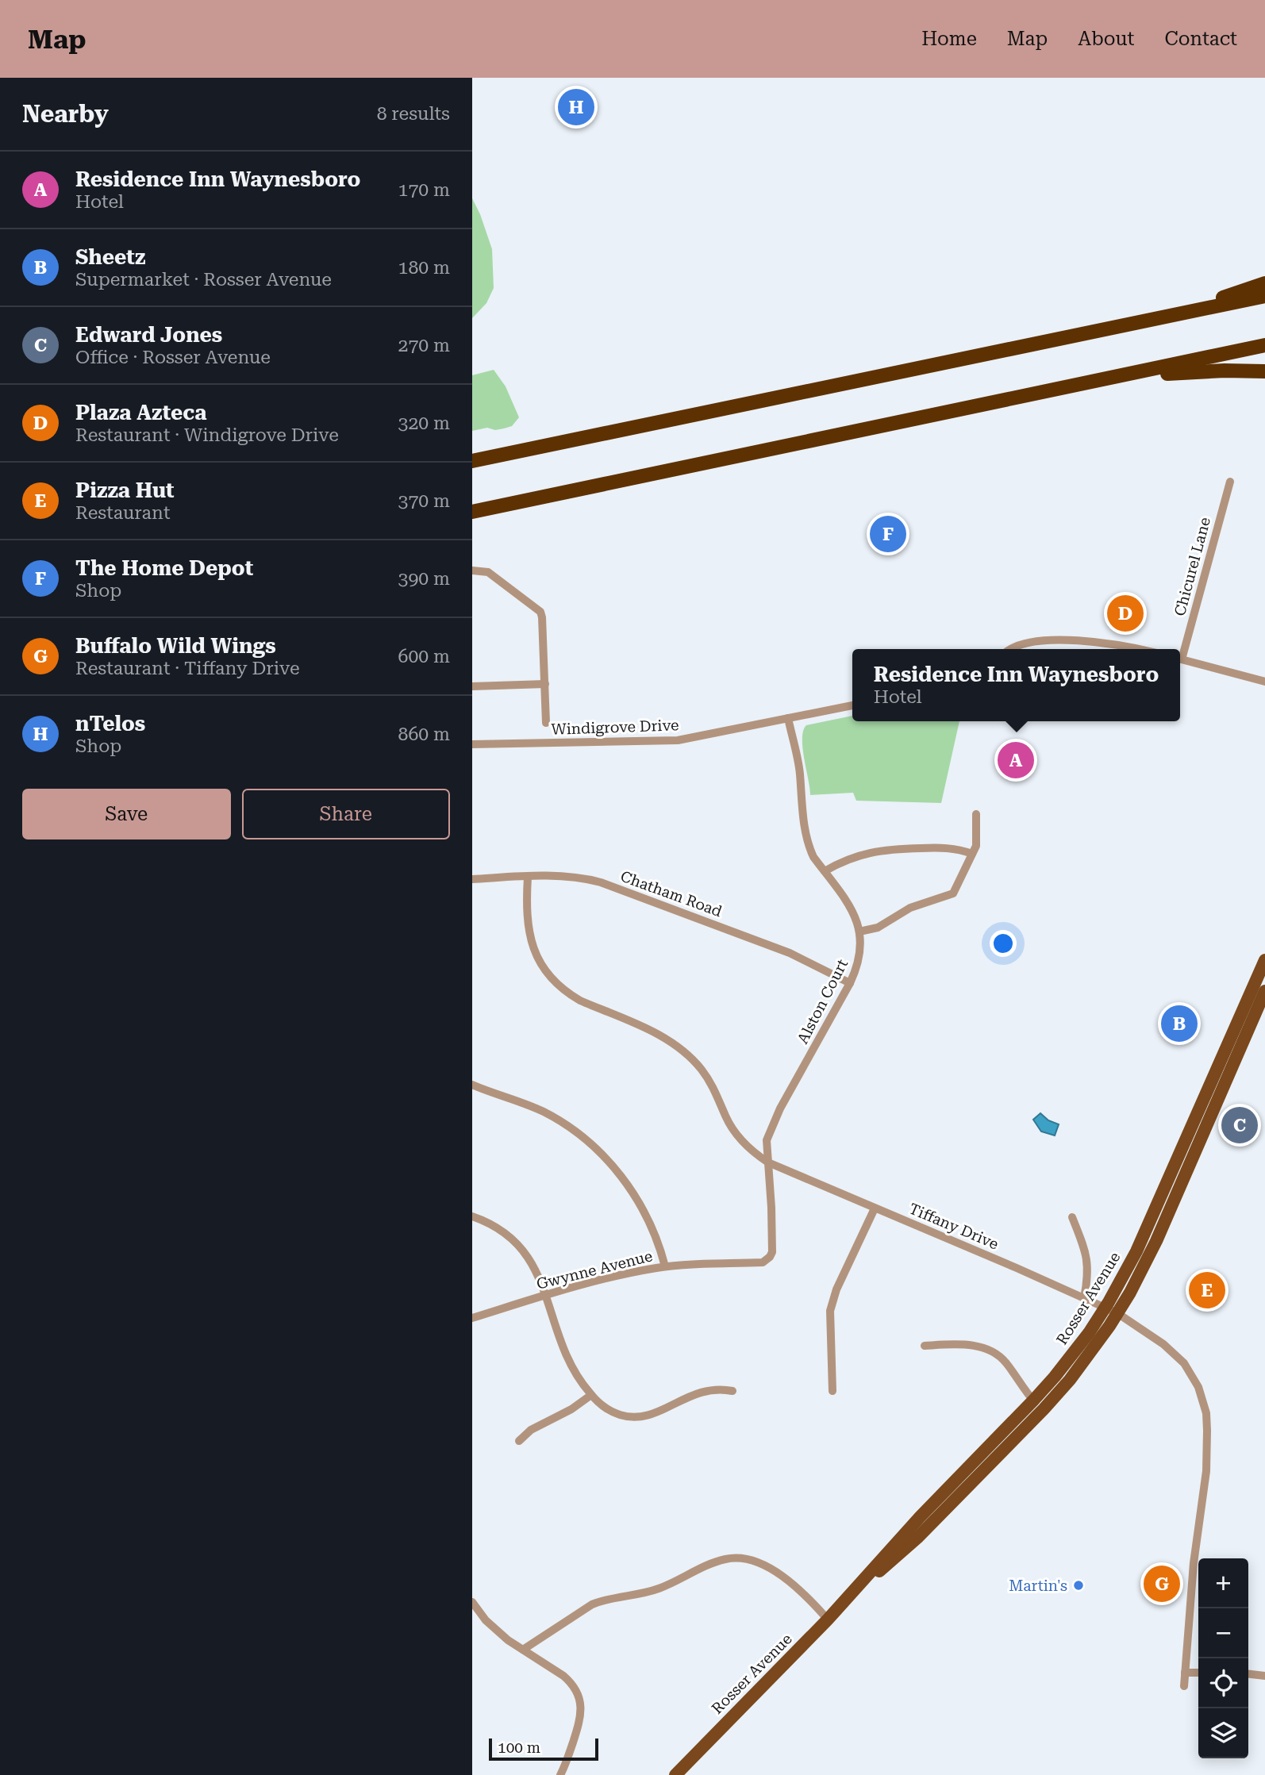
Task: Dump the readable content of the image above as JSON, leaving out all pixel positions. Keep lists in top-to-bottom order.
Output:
{
  "streets": {
    "main road": ["Rosser Avenue"],
    "street": [
      "Chicurel Lane",
      "Windigrove Drive",
      "Chatham Road",
      "Alston Court",
      "Tiffany Drive",
      "Gwynne Avenue"
    ]
  },
  "crossings": [
    ["Windigrove Drive", "Alston Court"],
    ["Chatham Road", "Alston Court"],
    ["Chatham Road", "Tiffany Drive"],
    ["Alston Court", "Tiffany Drive"],
    ["Alston Court", "Gwynne Avenue"],
    ["Tiffany Drive", "Rosser Avenue"]
  ],
  "places": ["Martin's"],
  "scale_bar": "100 m",
  "page": {
    "header": "Map",
    "nav": [
      "Home",
      "Map",
      "About",
      "Contact"
    ],
    "heading": ["Nearby", "8 results"],
    "pins": [
      "H",
      "F",
      "D",
      "A",
      "B",
      "C",
      "E",
      "G"
    ],
    "list": [
      {
        "mark": "A",
        "name": "Residence Inn Waynesboro",
        "note": "Hotel",
        "value": "170 m"
      },
      {
        "mark": "B",
        "name": "Sheetz",
        "note": "Supermarket · Rosser Avenue",
        "value": "180 m"
      },
      {
        "mark": "C",
        "name": "Edward Jones",
        "note": "Office · Rosser Avenue",
        "value": "270 m"
      },
      {
        "mark": "D",
        "name": "Plaza Azteca",
        "note": "Restaurant · Windigrove Drive",
        "value": "320 m"
      },
      {
        "mark": "E",
        "name": "Pizza Hut",
        "note": "Restaurant",
        "value": "370 m"
      },
      {
        "mark": "F",
        "name": "The Home Depot",
        "note": "Shop",
        "value": "390 m"
      },
      {
        "mark": "G",
        "name": "Buffalo Wild Wings",
        "note": "Restaurant · Tiffany Drive",
        "value": "600 m"
      },
      {
        "mark": "H",
        "name": "nTelos",
        "note": "Shop",
        "value": "860 m"
      }
    ],
    "popup": ["Residence Inn Waynesboro", "Hotel"],
    "buttons": ["Save", "Share"],
    "map_buttons": ["+", "−"],
    "scale": "100 m"
  }
}
